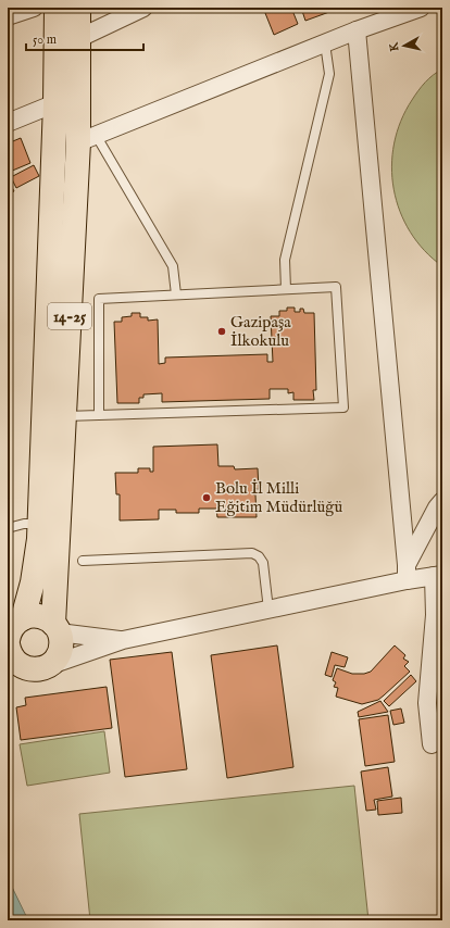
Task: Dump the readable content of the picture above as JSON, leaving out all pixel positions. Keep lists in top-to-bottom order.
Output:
{
  "streets": {
    "main road": ["14-25"]
  },
  "places": ["Gazipaşa İlkokulu", "Bolu İl Milli Eğitim Müdürlüğü"],
  "scale_bar": "50 m",
  "north": "left"
}
